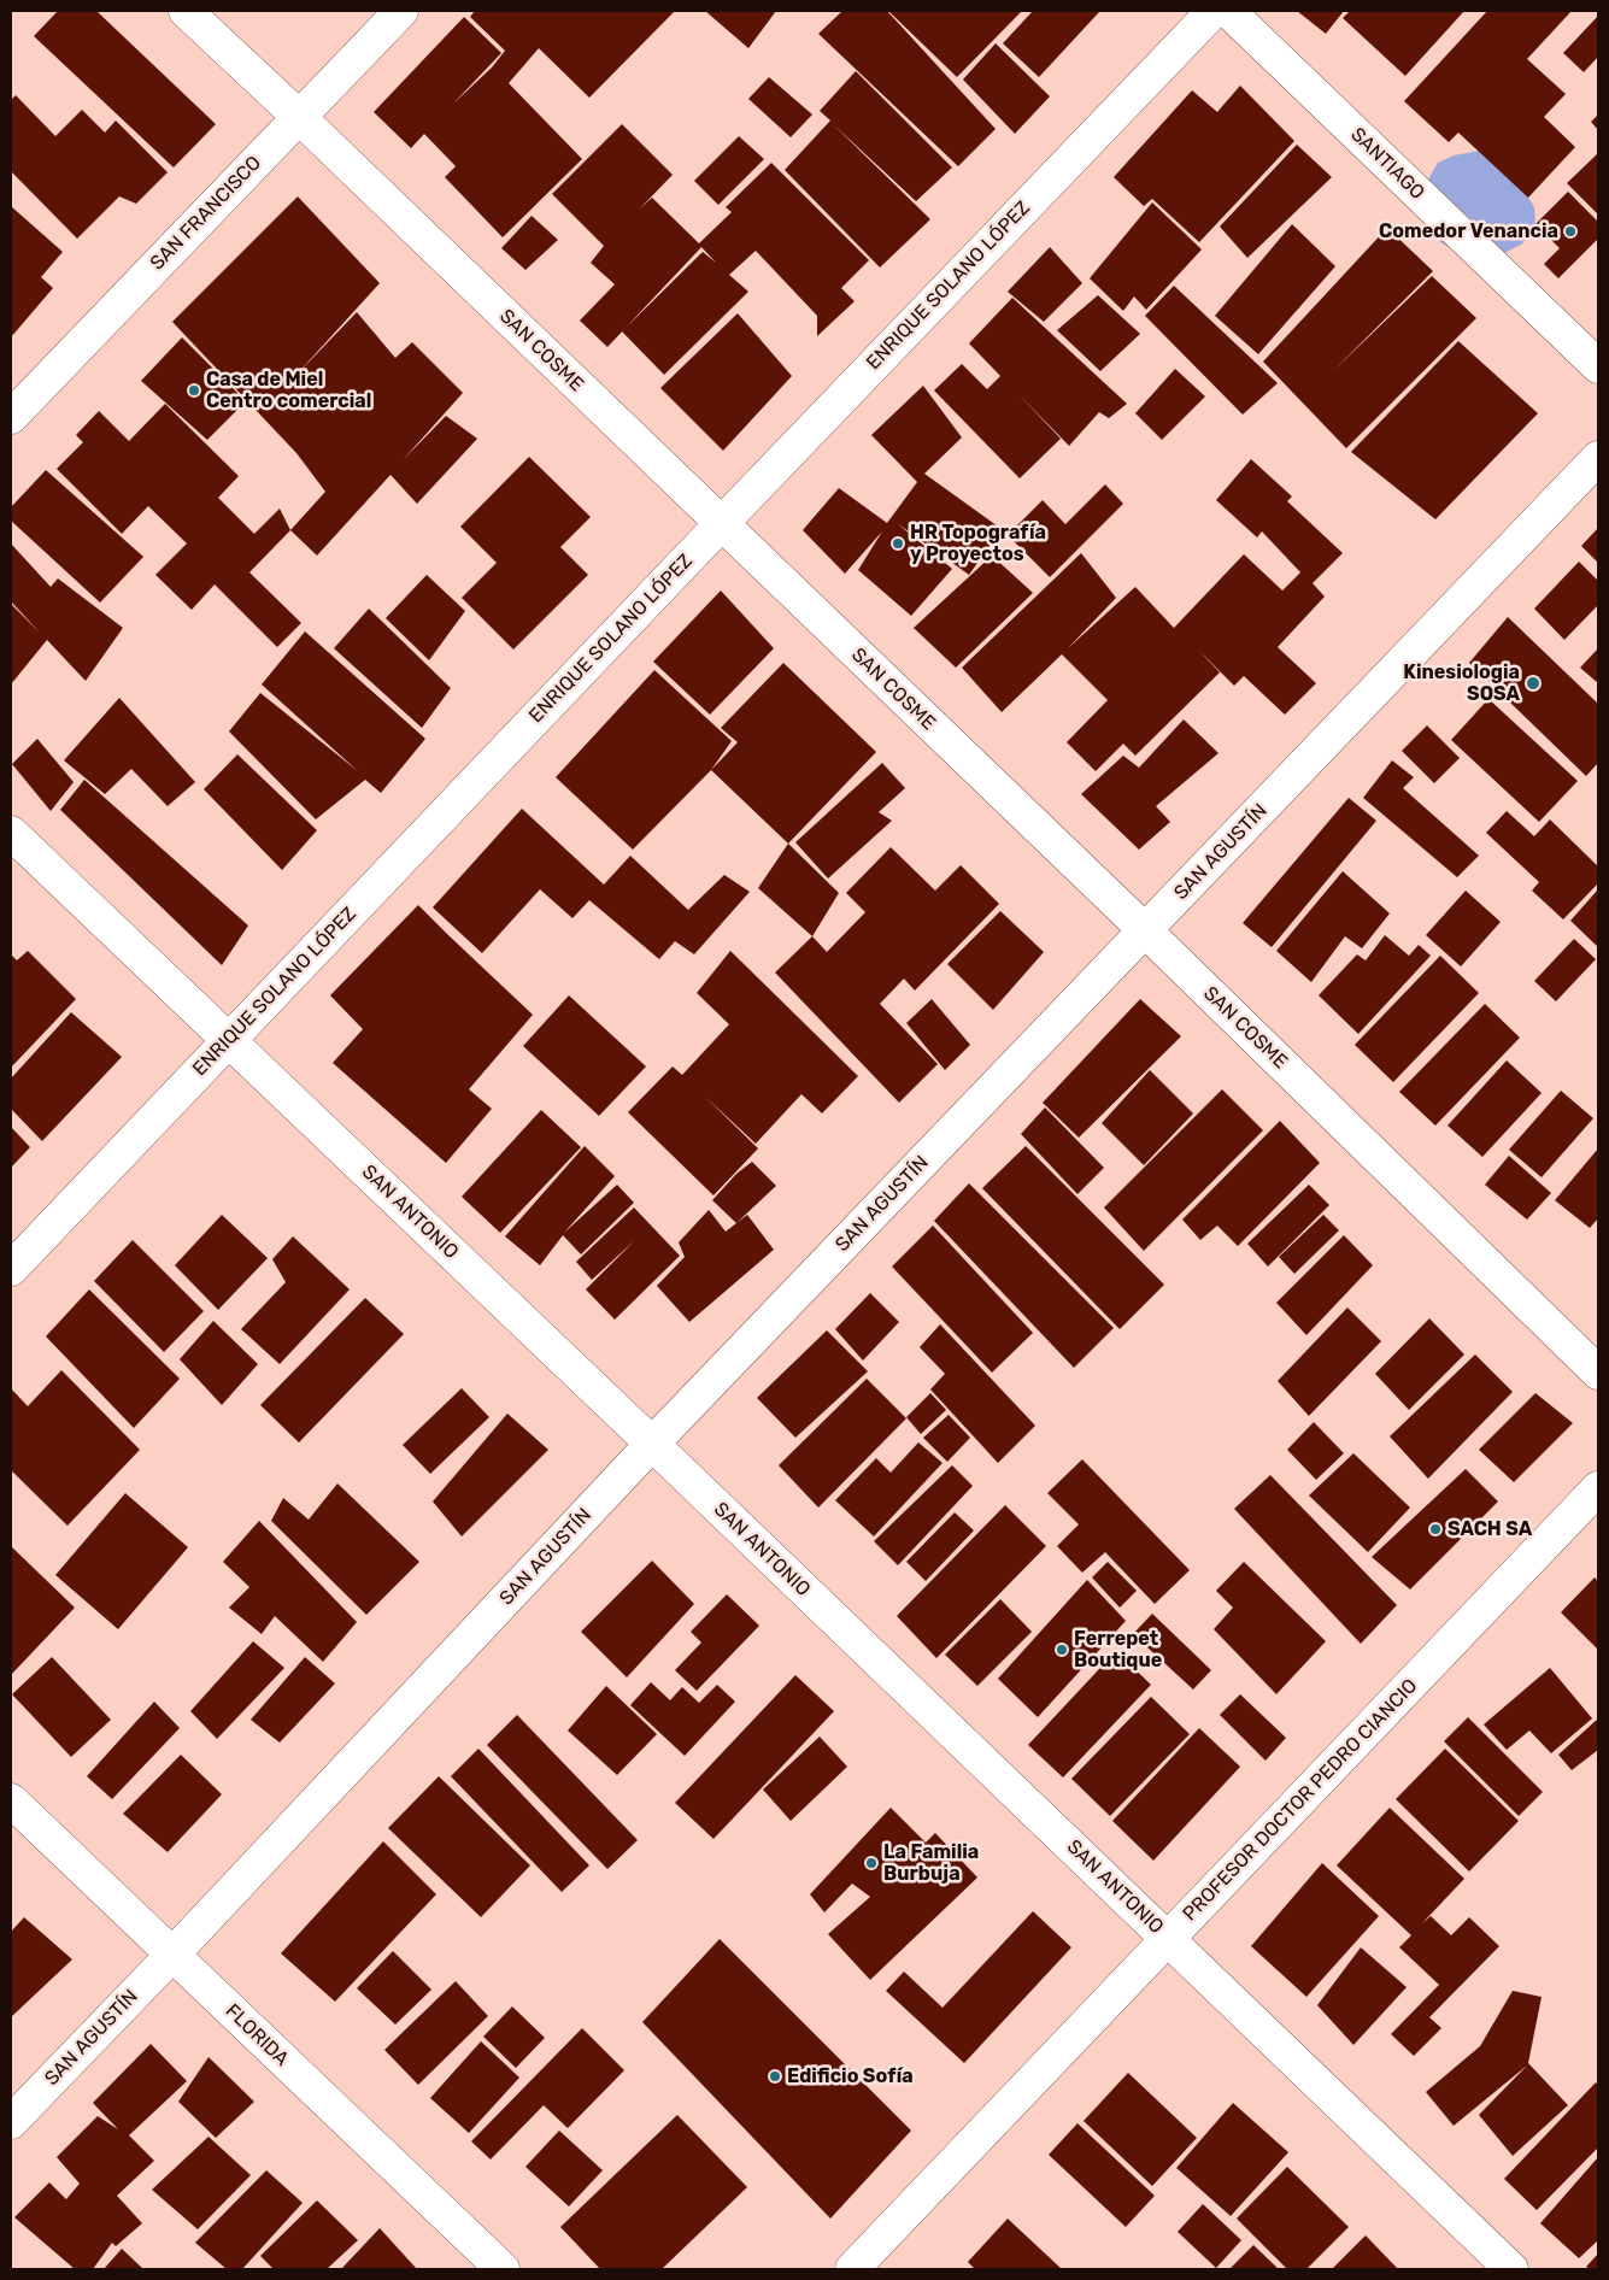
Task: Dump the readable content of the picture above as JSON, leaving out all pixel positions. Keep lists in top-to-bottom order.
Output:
{
  "streets": {
    "street": [
      "SANTIAGO",
      "SAN FRANCISCO",
      "ENRIQUE SOLANO LÓPEZ",
      "SAN COSME",
      "SAN AGUSTÍN",
      "SAN ANTONIO",
      "PROFESOR DOCTOR PEDRO CIANCIO",
      "FLORIDA"
    ]
  },
  "crossings": [
    ["SAN FRANCISCO", "SAN COSME"],
    ["ENRIQUE SOLANO LÓPEZ", "SAN COSME"],
    ["ENRIQUE SOLANO LÓPEZ", "SAN ANTONIO"],
    ["SAN COSME", "SAN AGUSTÍN"],
    ["SAN AGUSTÍN", "SAN ANTONIO"],
    ["SAN AGUSTÍN", "FLORIDA"],
    ["SAN ANTONIO", "PROFESOR DOCTOR PEDRO CIANCIO"]
  ],
  "places": [
    "Comedor Venancia",
    "Casa de Miel Centro comercial",
    "HR Topografía y Proyectos",
    "Kinesiologia SOSA",
    "SACH SA",
    "Ferrepet Boutique",
    "La Familia Burbuja",
    "Edificio Sofía"
  ]
}
